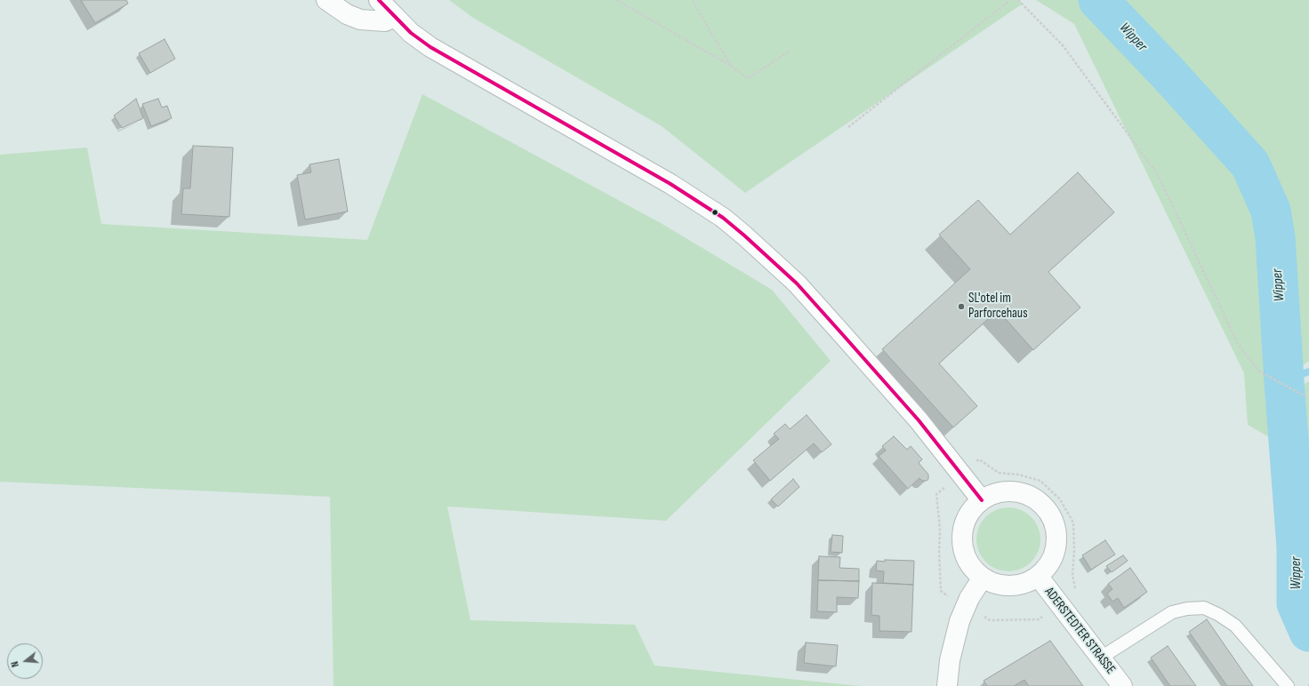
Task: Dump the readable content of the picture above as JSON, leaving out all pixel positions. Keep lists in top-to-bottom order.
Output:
{
  "streets": {
    "street": ["ADERSTEDTER STRASSE"]
  },
  "water": ["Wipper"],
  "places": ["SL'otel im Parforcehaus"],
  "north": "left"
}
